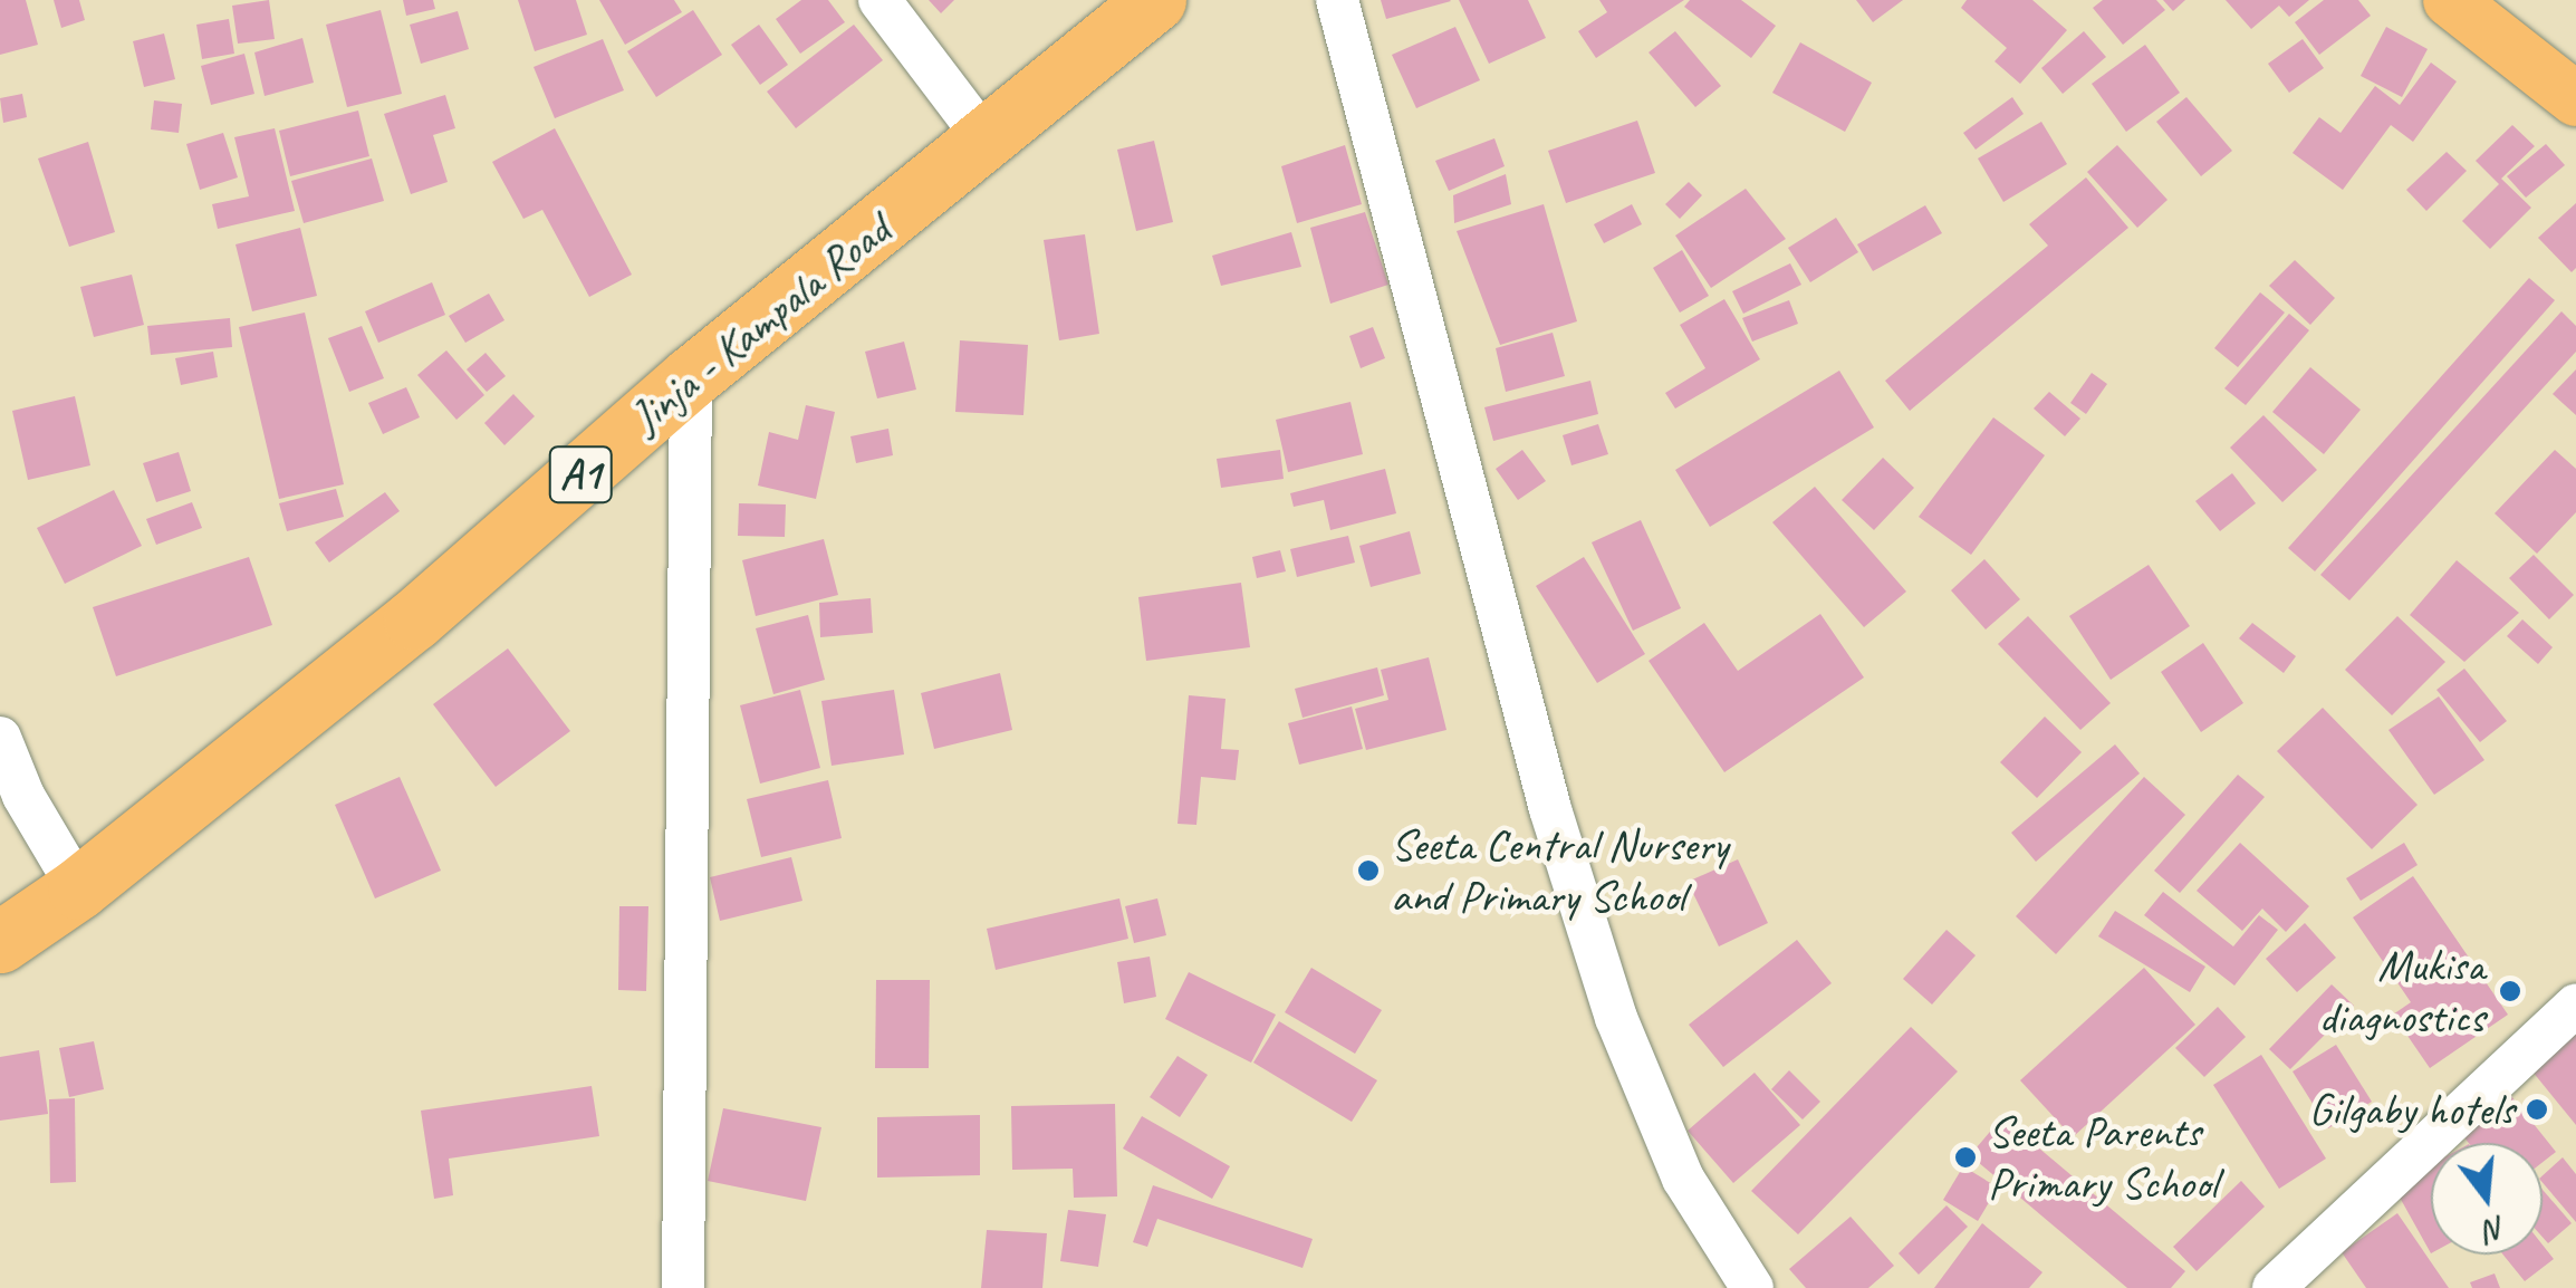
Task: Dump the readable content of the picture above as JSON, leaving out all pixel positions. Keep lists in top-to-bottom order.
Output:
{
  "streets": {
    "highway": ["Jinja - Kampala Road", "A1"]
  },
  "places": [
    "Seeta Central Nursery and Primary School",
    "Mukisa diagnostics",
    "Gilgaby hotels",
    "Seeta Parents Primary School"
  ],
  "north": "bottom"
}
